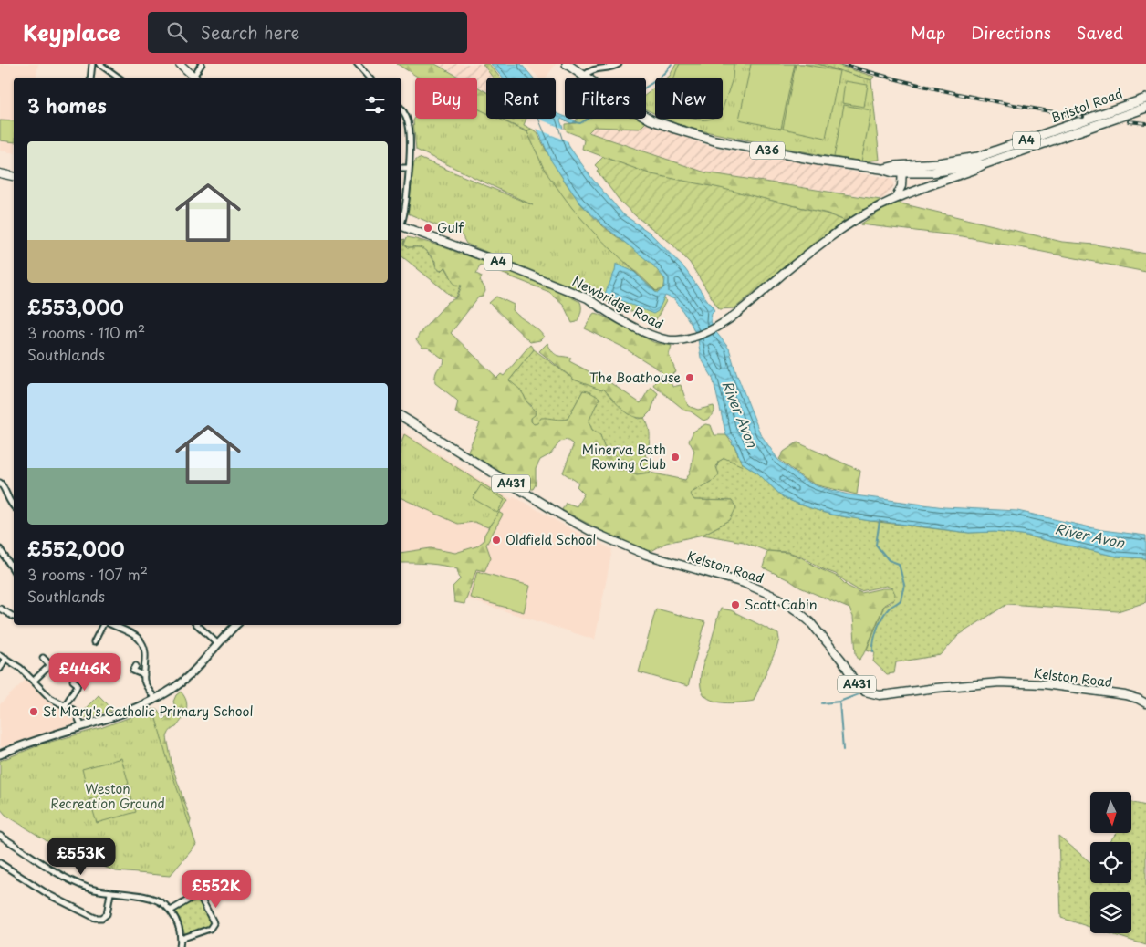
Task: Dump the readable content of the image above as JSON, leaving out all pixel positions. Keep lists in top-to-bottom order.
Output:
{
  "streets": {
    "highway": ["Bristol Road", "A4", "A36"],
    "main road": ["Newbridge Road", "A431", "Kelston Road"]
  },
  "crossings": [
    ["Bristol Road", "A4"],
    ["Bristol Road", "A36"],
    ["A4", "Newbridge Road"]
  ],
  "water": ["River Avon"],
  "parks": ["Weston Recreation Ground"],
  "places": [
    "Gulf",
    "The Boathouse",
    "Minerva Bath Rowing Club",
    "Oldfield School",
    "Scott Cabin",
    "St Mary's Catholic Primary School"
  ],
  "north": "bottom",
  "page": {
    "header": "Keyplace",
    "search": "Search here",
    "nav": ["Map", "Directions", "Saved"],
    "chip": [
      "Buy",
      "Rent",
      "Filters",
      "New"
    ],
    "heading": "3 homes",
    "list": [
      {
        "name": "£553,000",
        "note": "3 rooms · 110 m² · Southlands"
      },
      {
        "name": "£552,000",
        "note": "3 rooms · 107 m² · Southlands"
      }
    ],
    "price": ["£446K", "£553K", "£552K"]
  }
}
